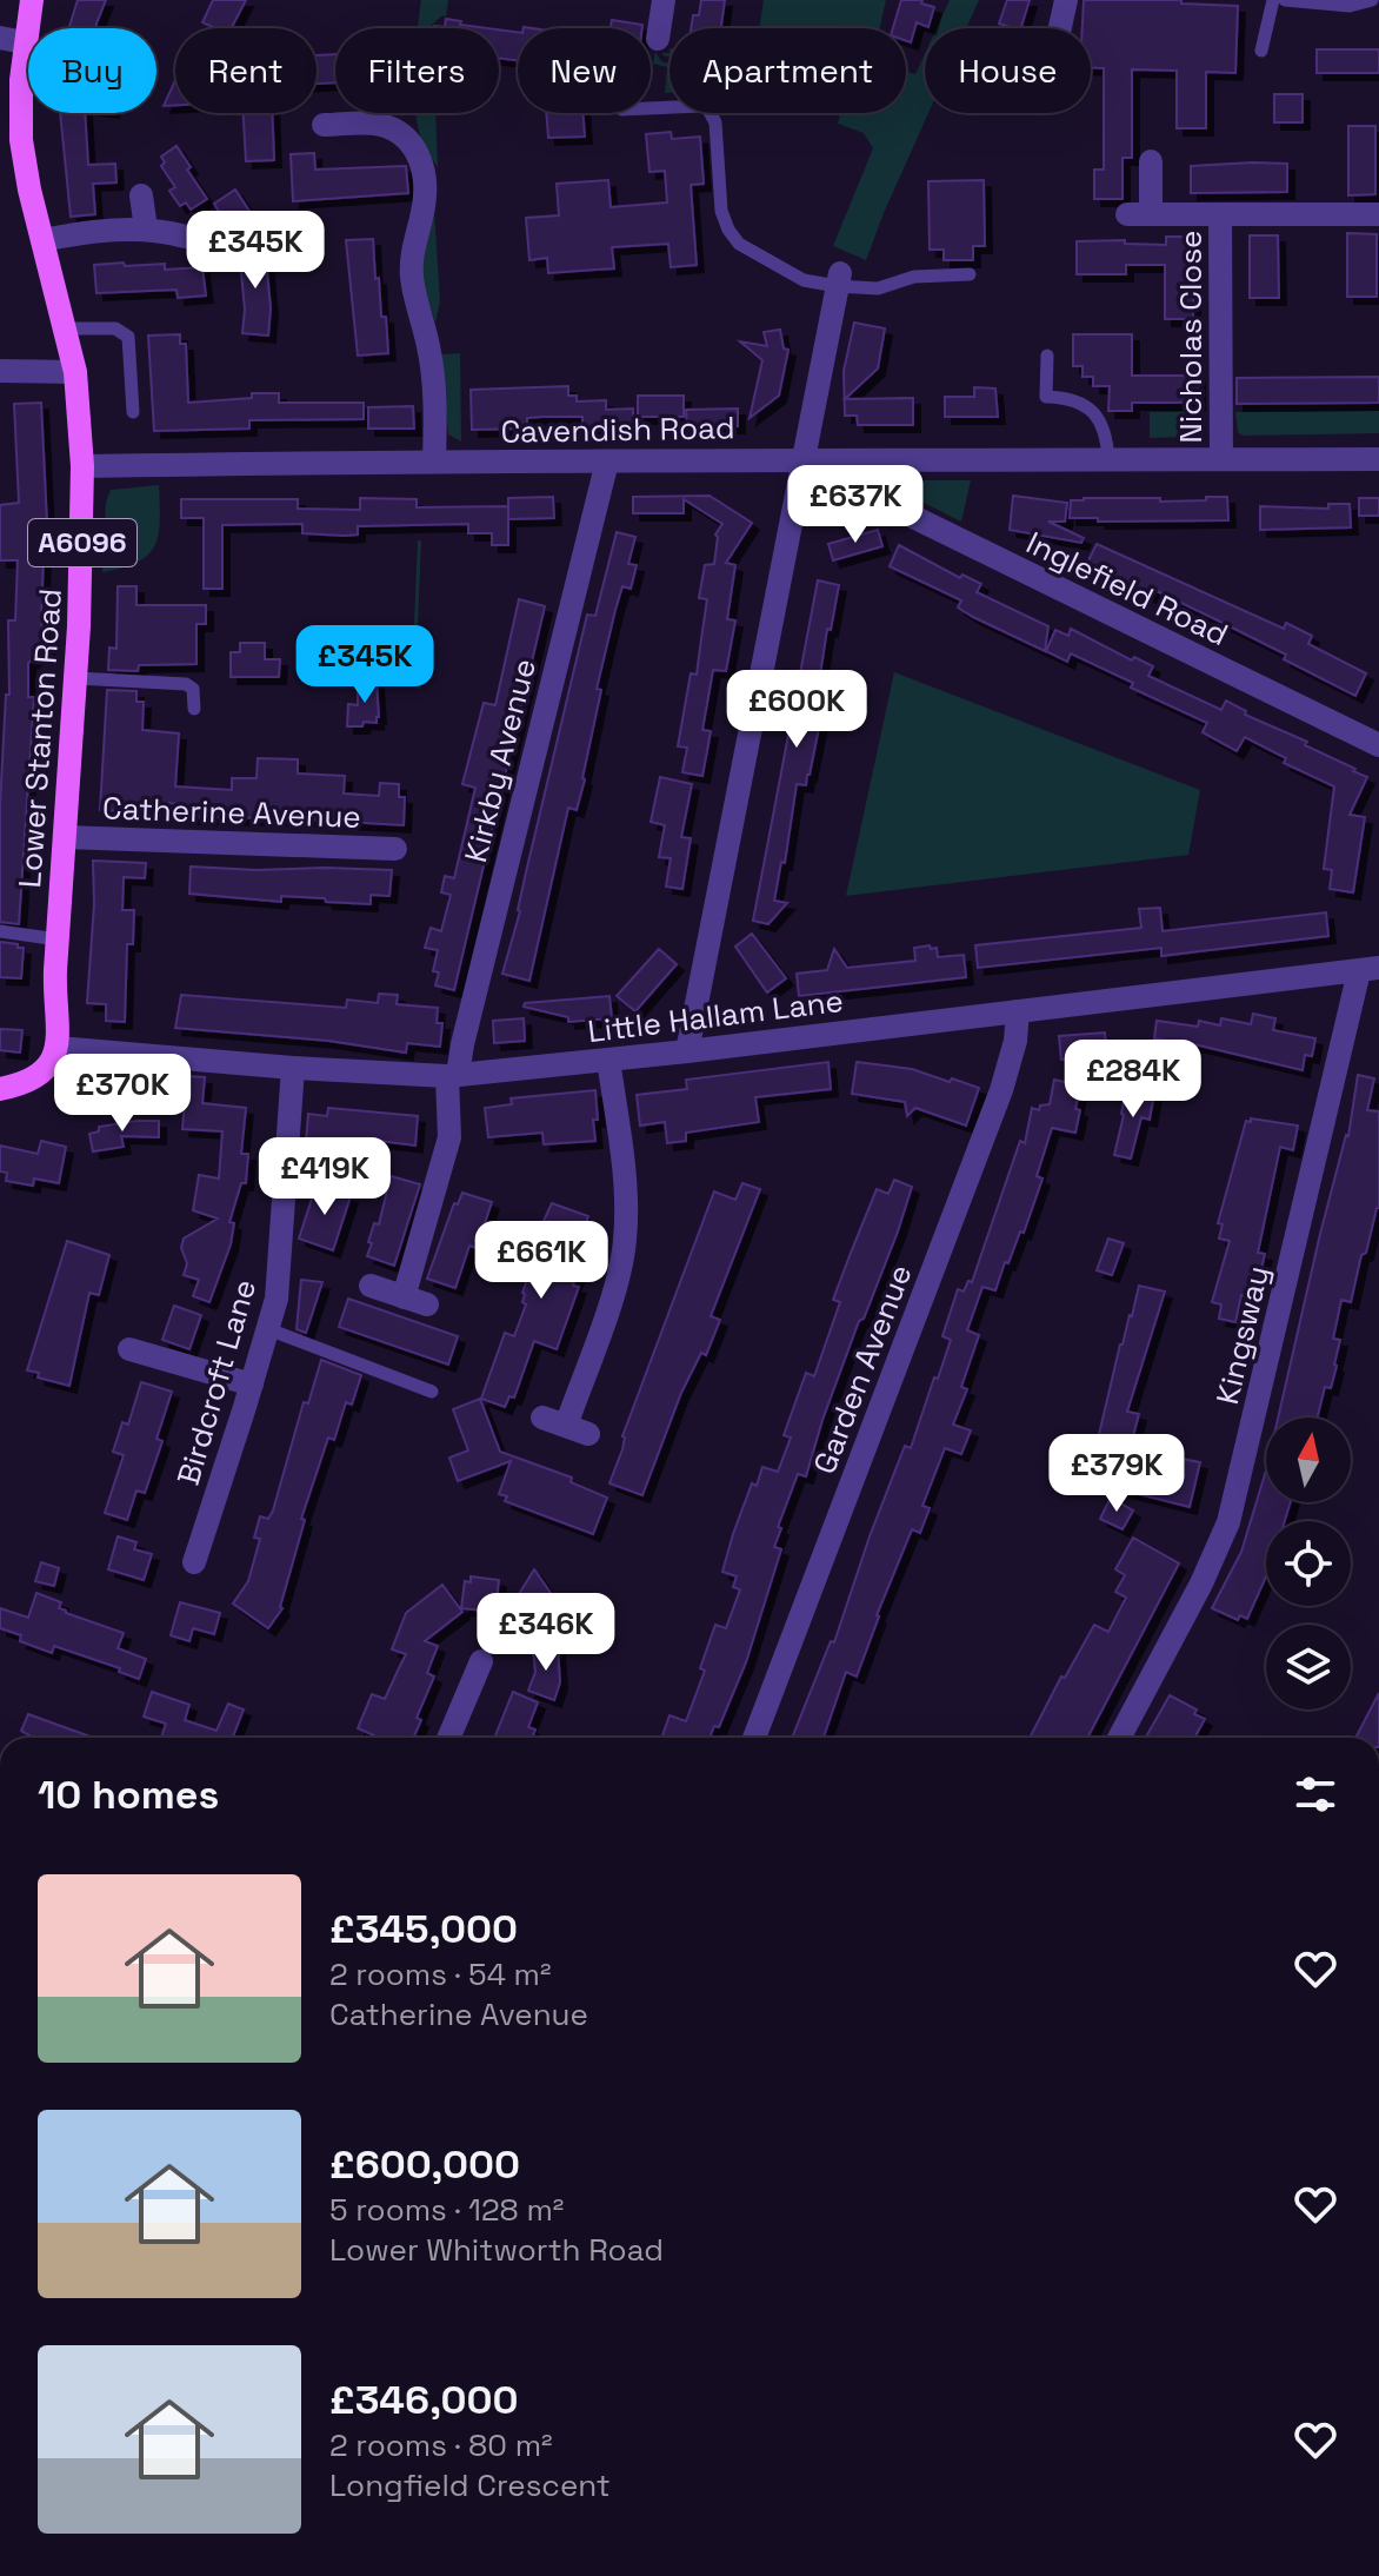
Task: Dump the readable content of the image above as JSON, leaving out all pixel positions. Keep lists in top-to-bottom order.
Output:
{
  "streets": {
    "main road": ["A6096", "Lower Stanton Road"],
    "street": [
      "Nicholas Close",
      "Cavendish Road",
      "Inglefield Road",
      "Kirkby Avenue",
      "Catherine Avenue",
      "Little Hallam Lane",
      "Kingsway",
      "Garden Avenue",
      "Birdcroft Lane"
    ]
  },
  "crossings": [
    ["Nicholas Close", "Cavendish Road"],
    ["Cavendish Road", "Inglefield Road"],
    ["Cavendish Road", "Lower Stanton Road"],
    ["Cavendish Road", "Kirkby Avenue"],
    ["A6096", "Lower Stanton Road"],
    ["Lower Stanton Road", "Catherine Avenue"],
    ["Lower Stanton Road", "Little Hallam Lane"],
    ["Kirkby Avenue", "Little Hallam Lane"],
    ["Little Hallam Lane", "Kingsway"],
    ["Little Hallam Lane", "Garden Avenue"],
    ["Little Hallam Lane", "Birdcroft Lane"]
  ],
  "north": "top",
  "page": {
    "chip": [
      "Buy",
      "Rent",
      "Filters",
      "New",
      "Apartment",
      "House"
    ],
    "price": [
      "£345K",
      "£637K",
      "£345K",
      "£600K",
      "£284K",
      "£370K",
      "£419K",
      "£661K",
      "£379K",
      "£346K"
    ],
    "heading": "10 homes",
    "list": [
      {
        "name": "£345,000",
        "note": "2 rooms · 54 m² · Catherine Avenue"
      },
      {
        "name": "£600,000",
        "note": "5 rooms · 128 m² · Lower Whitworth Road"
      },
      {
        "name": "£346,000",
        "note": "2 rooms · 80 m² · Longfield Crescent"
      }
    ]
  }
}
